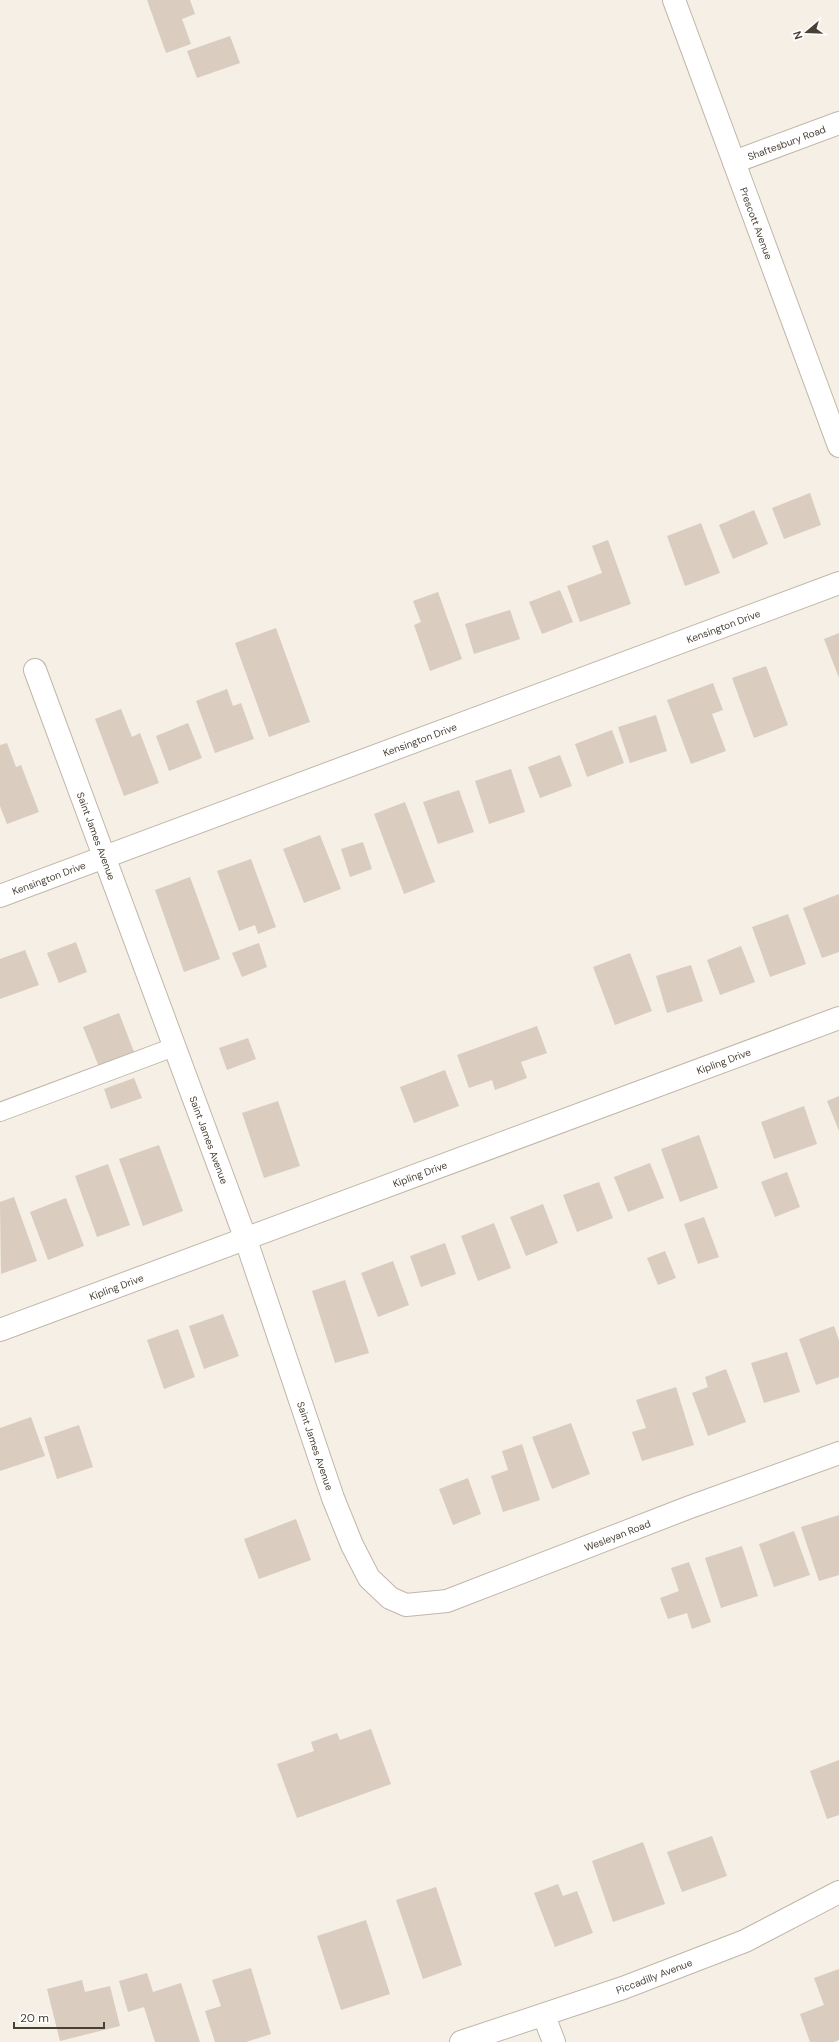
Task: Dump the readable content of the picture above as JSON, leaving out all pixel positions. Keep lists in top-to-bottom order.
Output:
{
  "streets": {
    "street": [
      "Shaftesbury Road",
      "Prescott Avenue",
      "Kensington Drive",
      "Saint James Avenue",
      "Kipling Drive",
      "Wesleyan Road",
      "Piccadilly Avenue"
    ]
  },
  "crossings": [
    ["Shaftesbury Road", "Prescott Avenue"],
    ["Kensington Drive", "Saint James Avenue"],
    ["Saint James Avenue", "Kipling Drive"],
    ["Saint James Avenue", "Wesleyan Road"]
  ],
  "scale_bar": "20 m",
  "north": "left"
}
